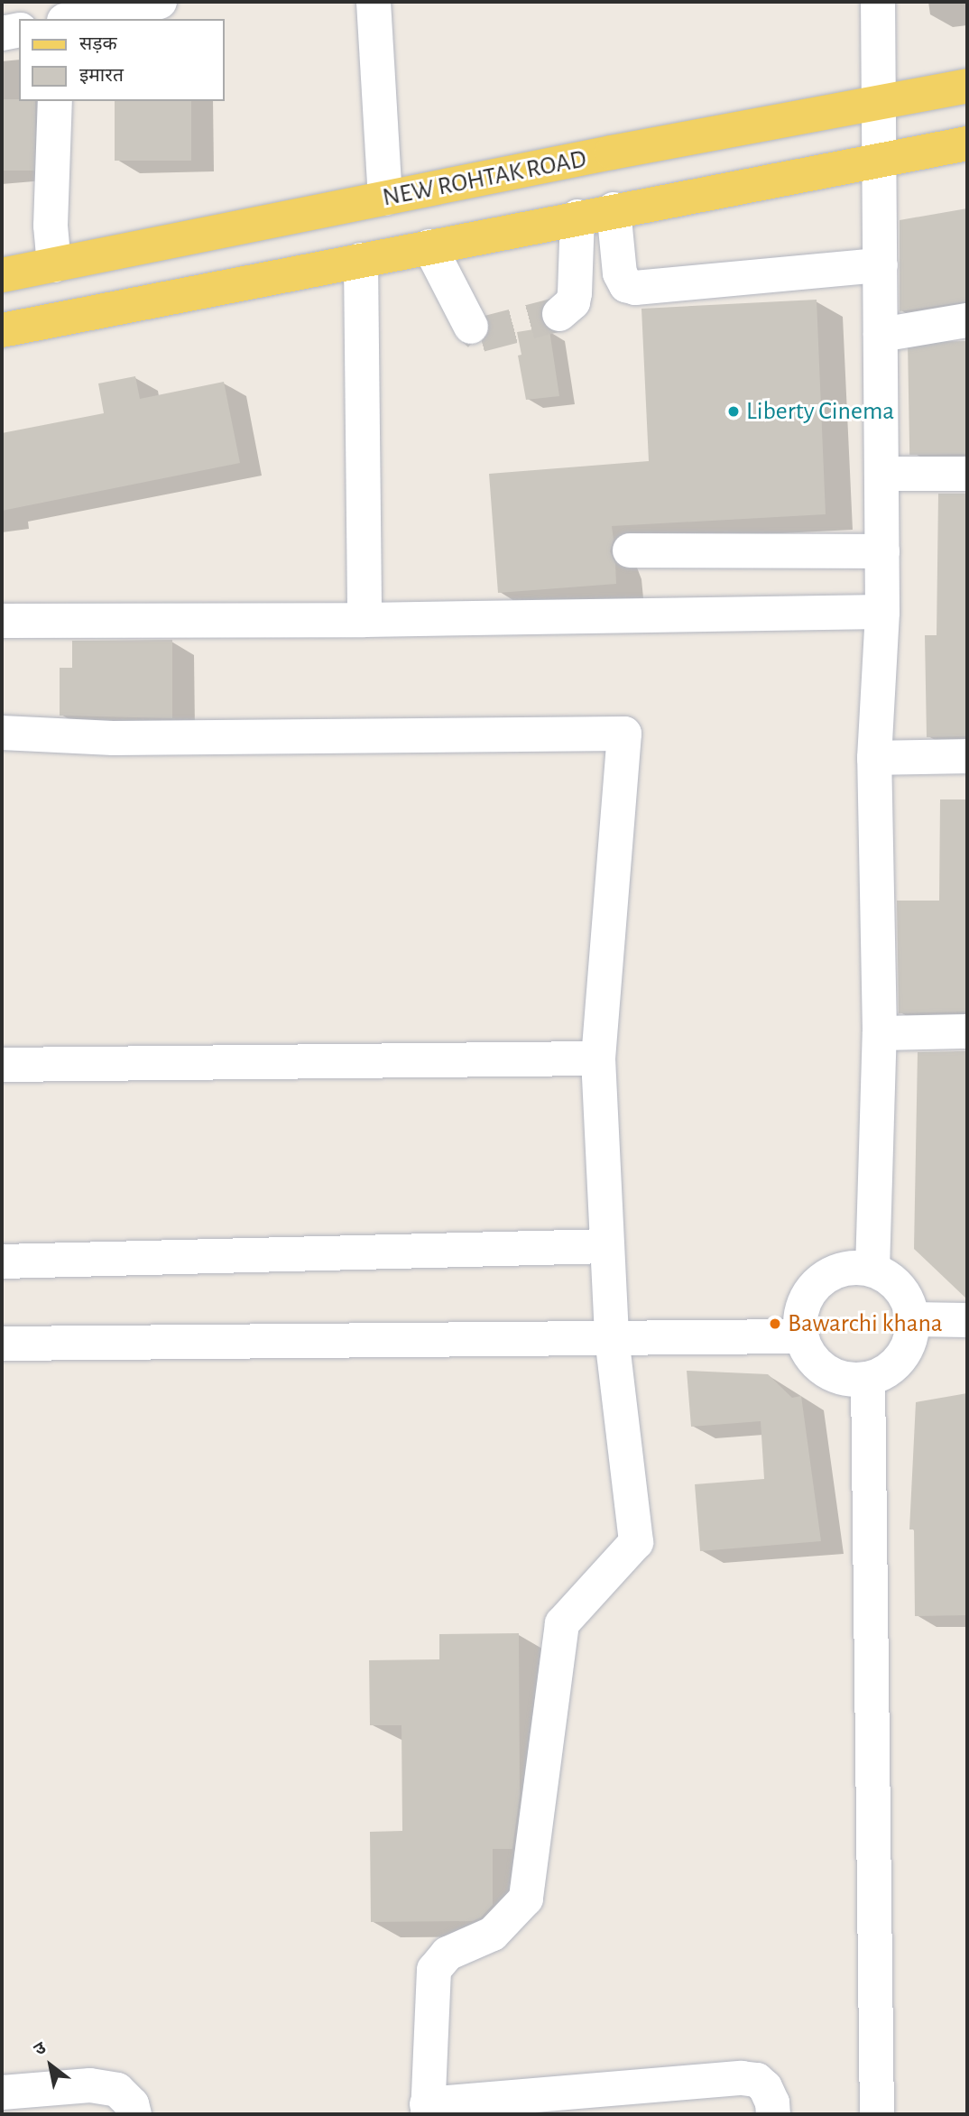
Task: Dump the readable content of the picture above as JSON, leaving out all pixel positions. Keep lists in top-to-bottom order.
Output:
{
  "streets": {
    "main road": ["NEW ROHTAK ROAD"]
  },
  "places": ["Liberty Cinema", "Bawarchi khana"],
  "legend": ["सड़क", "इमारत"],
  "north": "top left"
}
